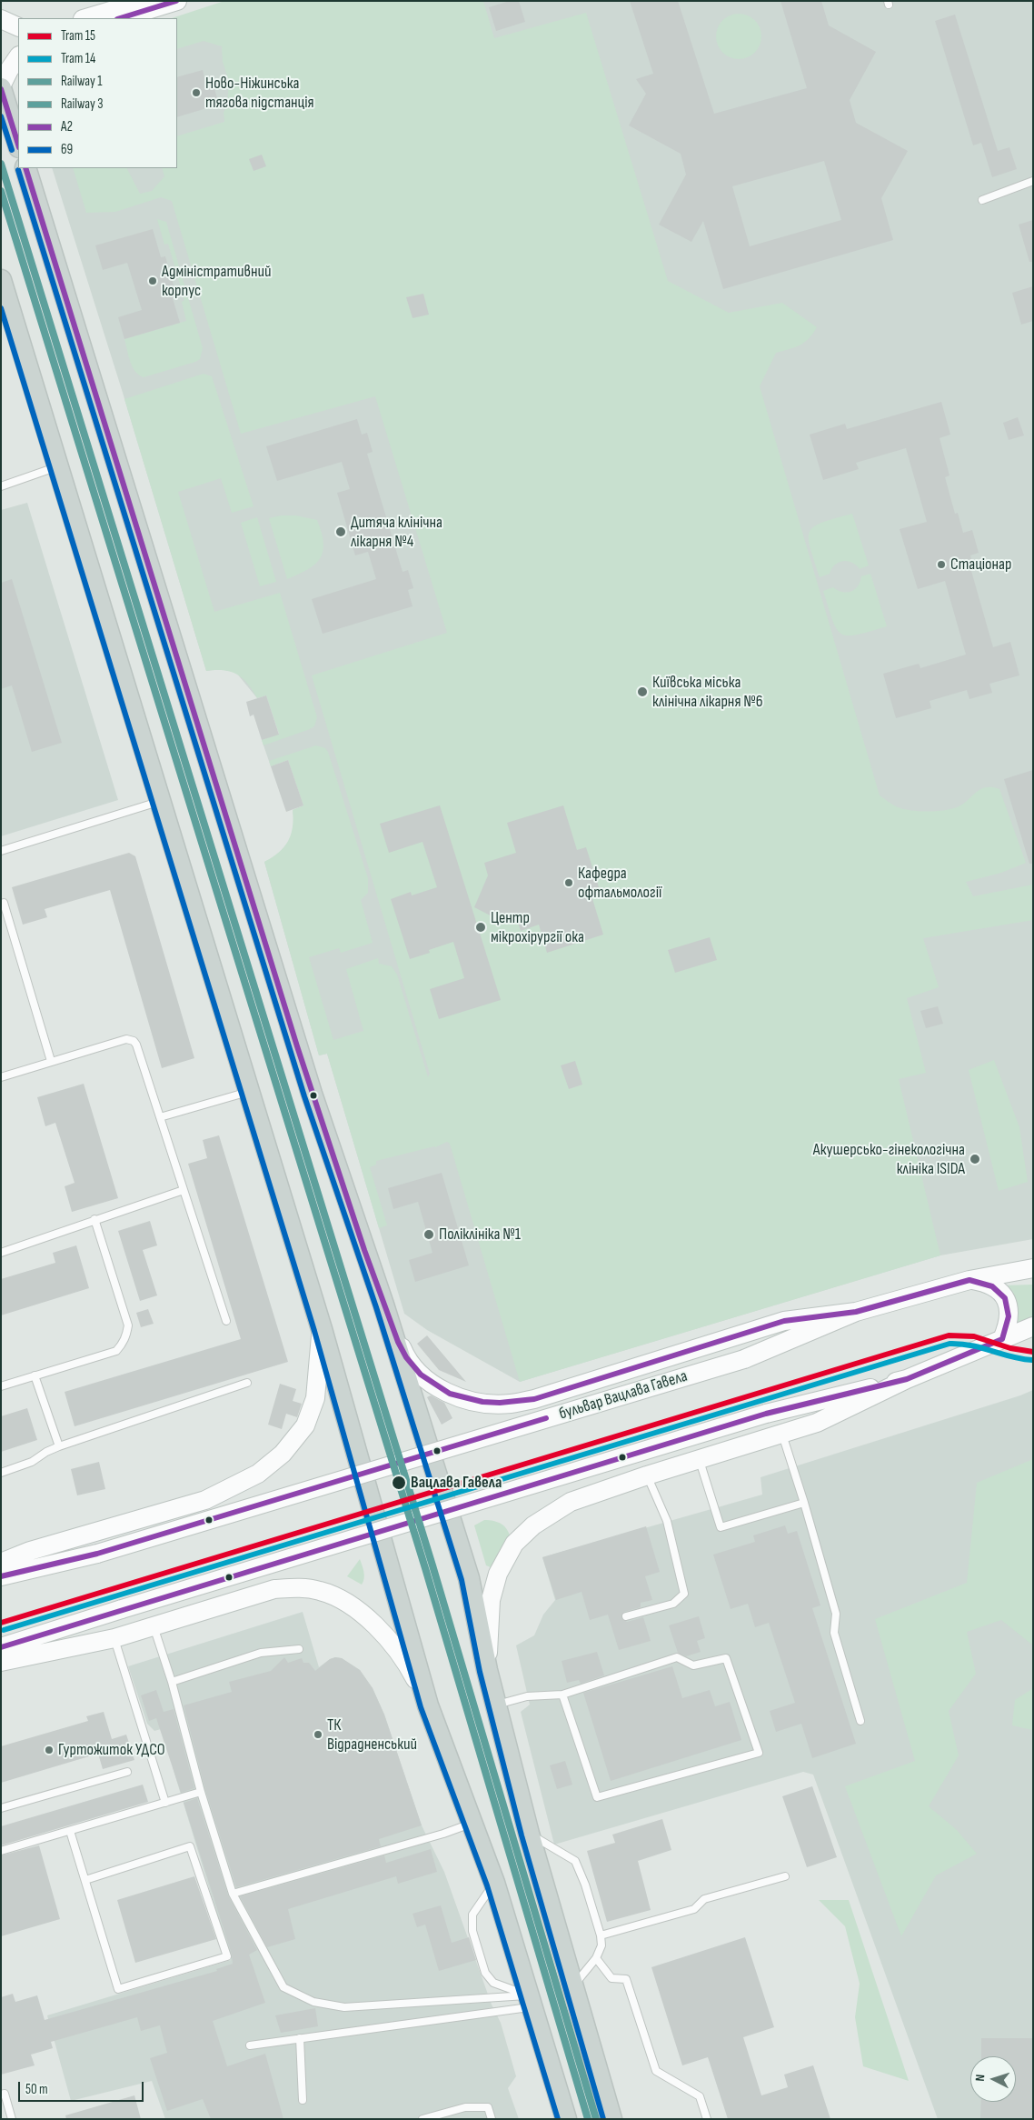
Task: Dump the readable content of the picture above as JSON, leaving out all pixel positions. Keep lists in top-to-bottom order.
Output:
{
  "streets": {
    "main road": ["бульвар Вацлава Гавела"]
  },
  "places": [
    "Ново-Ніжинська тягова підстанція",
    "Адміністративний корпус",
    "Дитяча клінічна лікарня №4",
    "Стаціонар",
    "Київська міська клінічна лікарня №6",
    "Кафедра офтальмології",
    "Центр мікрохірургії ока",
    "Акушерсько-гінекологічна клініка ISIDA",
    "Поліклініка №1",
    "Вацлава Гавела",
    "ТК Відрадненський",
    "Гуртожиток УДСО"
  ],
  "lines": [
    "transit line А2",
    "transit line 69",
    "rail line 1",
    "rail line 3",
    "tram line 15",
    "tram line 14"
  ],
  "legend": [
    "Tram 15",
    "Tram 14",
    "Railway 1",
    "Railway 3",
    "А2",
    "69"
  ],
  "scale_bar": "50 m",
  "north": "left"
}
